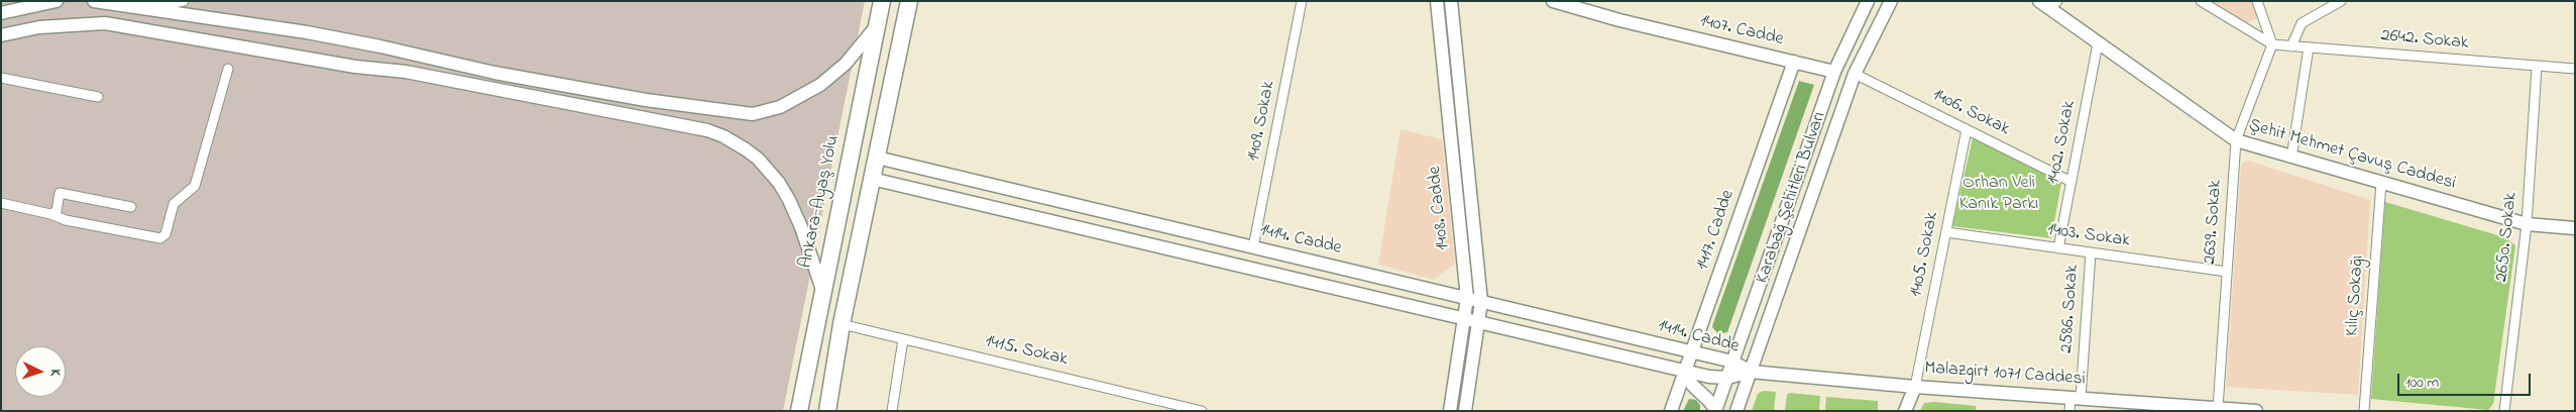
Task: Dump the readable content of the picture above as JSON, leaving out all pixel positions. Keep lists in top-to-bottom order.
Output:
{
  "streets": {
    "highway": ["Ankara-Ayaş Yolu"],
    "main road": [
      "1407. Cadde",
      "Şehit Mehmet Çavuş Caddesi",
      "Karabağ Şehitleri Bulvarı",
      "1408. Cadde",
      "1417. Cadde",
      "1414. Cadde",
      "Malazgirt 1071 Caddesi"
    ],
    "street": [
      "2642. Sokak",
      "1406. Sokak",
      "1409. Sokak",
      "1402. Sokak",
      "2639. Sokak",
      "1403. Sokak",
      "2650. Sokak",
      "1405. Sokak",
      "Kılıç Sokağı",
      "2586. Sokak",
      "1415. Sokak"
    ]
  },
  "crossings": [
    ["1407. Cadde", "Karabağ Şehitleri Bulvarı"],
    ["1407. Cadde", "1417. Cadde"],
    ["2642. Sokak", "2639. Sokak"],
    ["2642. Sokak", "2650. Sokak"],
    ["1406. Sokak", "1402. Sokak"],
    ["1406. Sokak", "Karabağ Şehitleri Bulvarı"],
    ["1406. Sokak", "1405. Sokak"],
    ["1409. Sokak", "1414. Cadde"],
    ["1402. Sokak", "Şehit Mehmet Çavuş Caddesi"],
    ["1402. Sokak", "1403. Sokak"],
    ["Şehit Mehmet Çavuş Caddesi", "2639. Sokak"],
    ["Şehit Mehmet Çavuş Caddesi", "2650. Sokak"],
    ["Şehit Mehmet Çavuş Caddesi", "Kılıç Sokağı"],
    ["Karabağ Şehitleri Bulvarı", "1414. Cadde"],
    ["Karabağ Şehitleri Bulvarı", "Malazgirt 1071 Caddesi"],
    ["1408. Cadde", "1414. Cadde"],
    ["2639. Sokak", "1403. Sokak"],
    ["2639. Sokak", "Malazgirt 1071 Caddesi"],
    ["1417. Cadde", "1414. Cadde"],
    ["1403. Sokak", "1405. Sokak"],
    ["1403. Sokak", "2586. Sokak"],
    ["1414. Cadde", "Malazgirt 1071 Caddesi"],
    ["1405. Sokak", "Malazgirt 1071 Caddesi"],
    ["2586. Sokak", "Malazgirt 1071 Caddesi"]
  ],
  "parks": ["Orhan Veli Kanık Parkı"],
  "scale_bar": "100 m",
  "north": "right"
}
